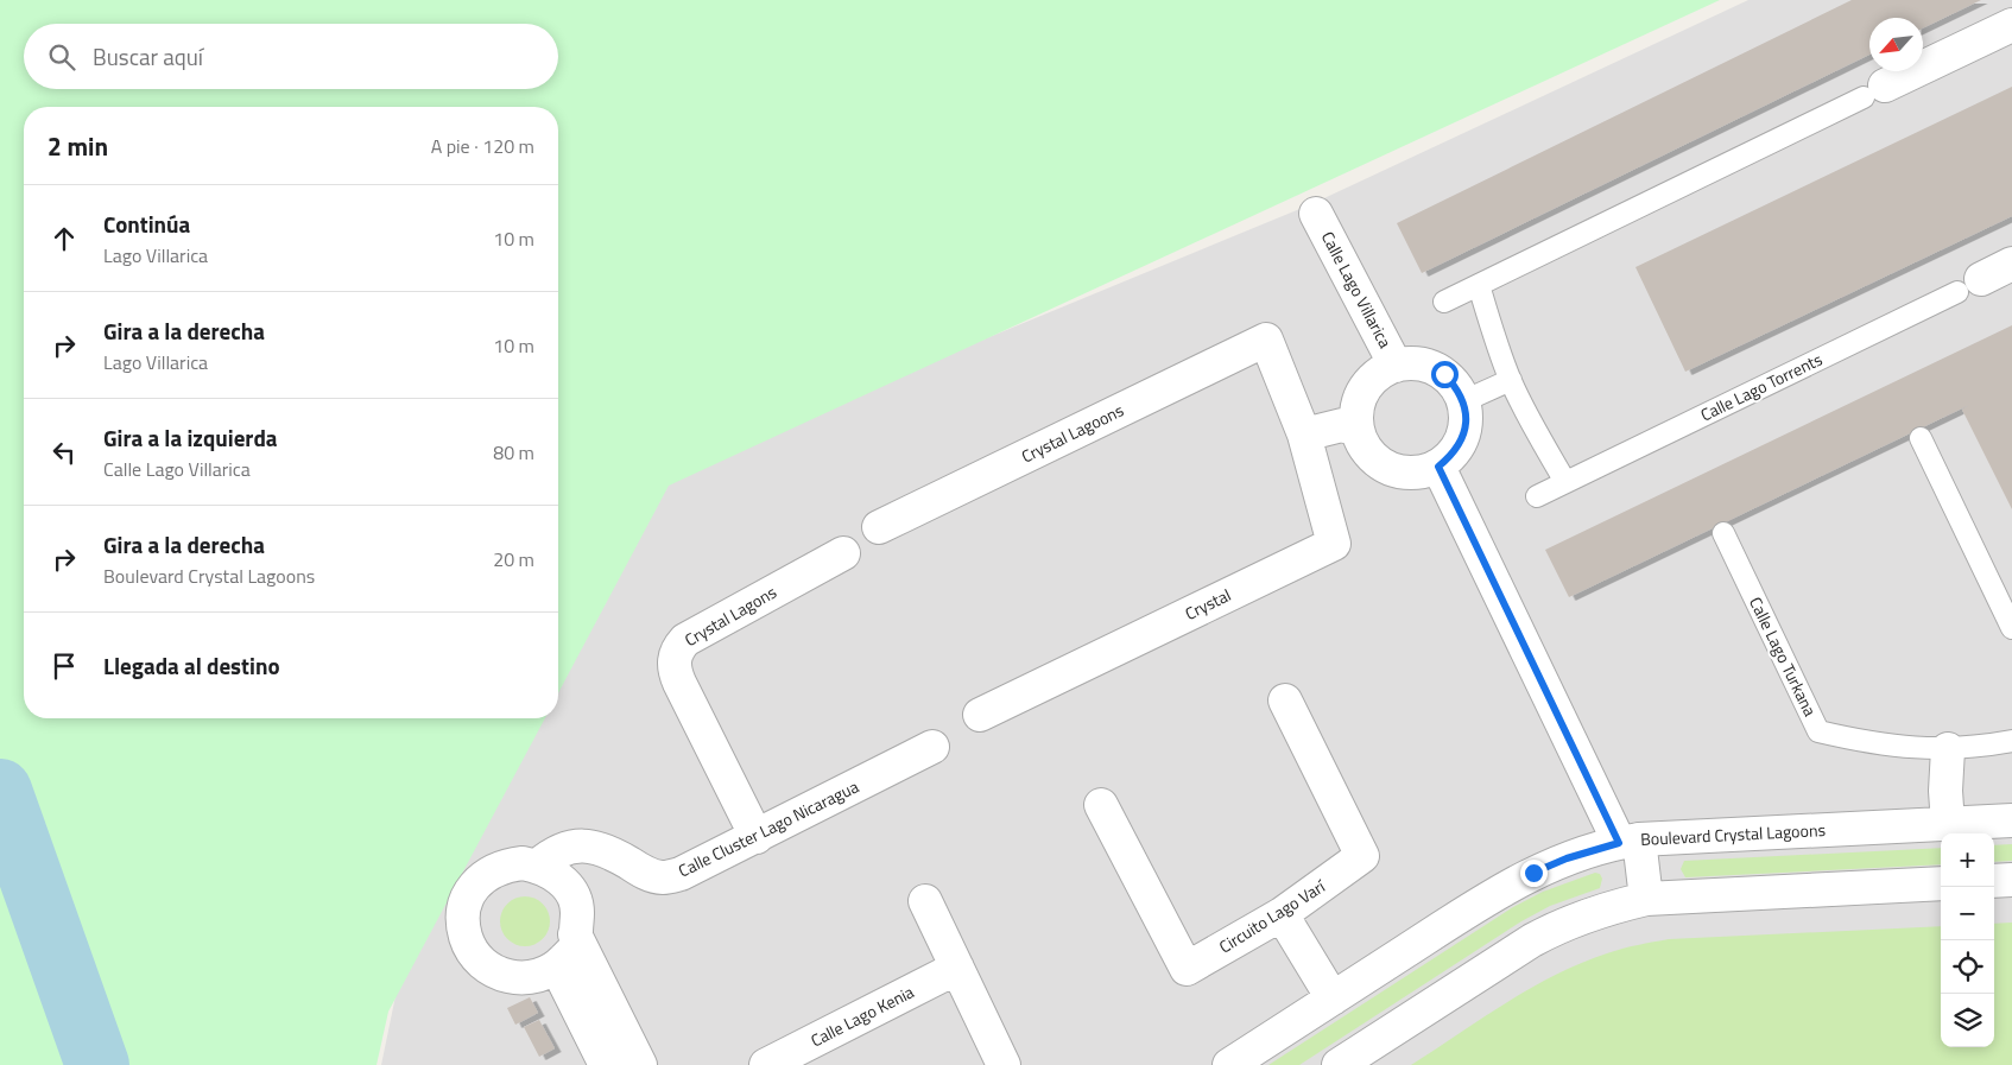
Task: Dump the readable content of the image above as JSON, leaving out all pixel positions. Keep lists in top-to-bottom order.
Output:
{
  "streets": {
    "street": [
      "Calle Lago Villarica",
      "Crystal Lagoons",
      "Crystal",
      "Crystal Lagons",
      "Calle Cluster Lago Nicaragua",
      "Boulevard Crystal Lagoons",
      "Circuito Lago Varí",
      "Calle Lago Kenia"
    ],
    "lane": ["Calle Lago Torrents", "Calle Lago Turkana"]
  },
  "crossings": [
    ["Crystal Lagoons", "Crystal"],
    ["Crystal Lagons", "Calle Cluster Lago Nicaragua"]
  ],
  "north": "bottom left",
  "page": {
    "search": "Buscar aquí",
    "heading": ["2 min", "A pie · 120 m"],
    "list": [
      ["Continúa", "Lago Villarica", "10 m"],
      ["Gira a la derecha", "Lago Villarica", "10 m"],
      ["Gira a la izquierda", "Calle Lago Villarica", "80 m"],
      ["Gira a la derecha", "Boulevard Crystal Lagoons", "20 m"],
      "Llegada al destino"
    ],
    "map_buttons": ["+", "−"]
  }
}
